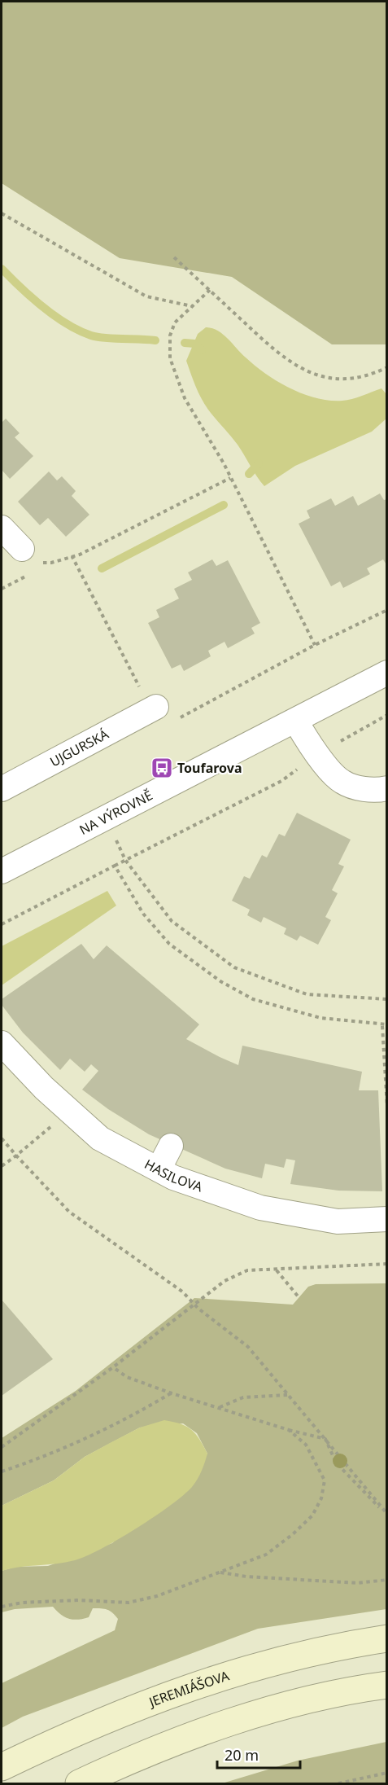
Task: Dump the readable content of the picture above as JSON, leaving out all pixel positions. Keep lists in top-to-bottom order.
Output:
{
  "streets": {
    "main road": ["JEREMIÁŠOVA"],
    "street": ["UJGURSKÁ", "NA VÝROVNĚ", "HASILOVA"]
  },
  "places": {
    "bus stop": ["Toufarova"]
  },
  "scale_bar": "20 m"
}
